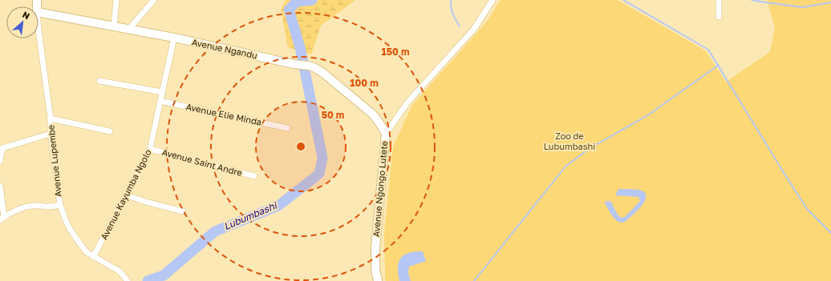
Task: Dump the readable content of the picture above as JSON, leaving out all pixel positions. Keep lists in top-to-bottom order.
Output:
{
  "streets": {
    "street": [
      "Avenue Ngandu",
      "Avenue Elie Minda",
      "Avenue Lupembe",
      "Avenue Saint Andre",
      "Avenue Ngongo Lutete",
      "Avenue Kayumba Ngolo"
    ]
  },
  "crossings": [
    ["Avenue Ngandu", "Avenue Ngongo Lutete"],
    ["Avenue Ngandu", "Avenue Kayumba Ngolo"],
    ["Avenue Elie Minda", "Avenue Kayumba Ngolo"],
    ["Avenue Lupembe", "Avenue Kayumba Ngolo"],
    ["Avenue Saint Andre", "Avenue Kayumba Ngolo"]
  ],
  "water": ["Lubumbashi"],
  "parks": ["Zoo de Lubumbashi"],
  "north": "top right",
  "rings": ["150 m", "100 m", "50 m"]
}
